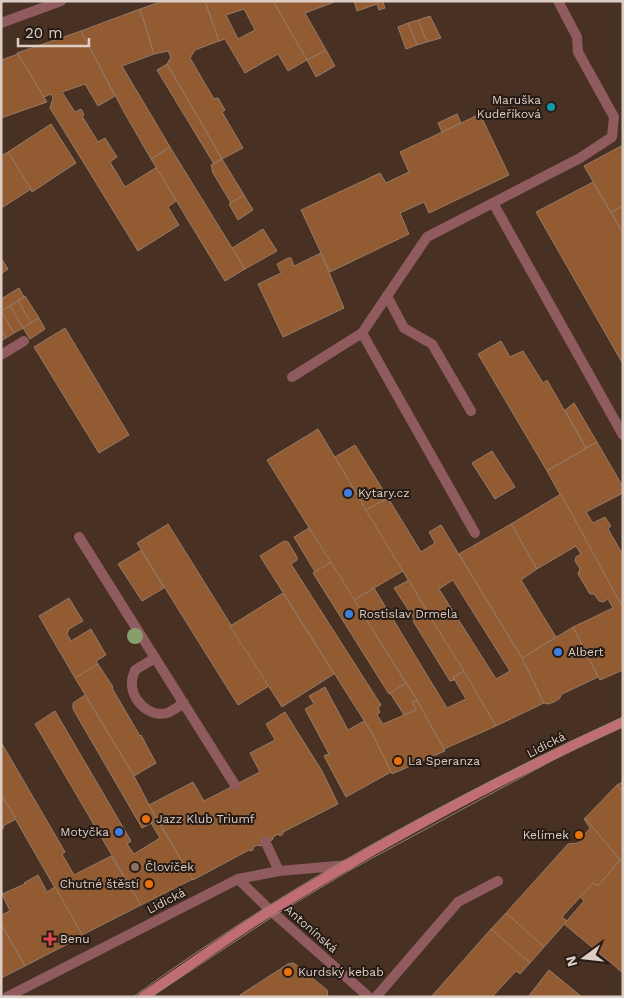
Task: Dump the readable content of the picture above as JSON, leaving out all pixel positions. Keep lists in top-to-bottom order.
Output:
{
  "streets": {
    "street": ["Lidická", "Antonínská"]
  },
  "crossings": [
    ["Lidická", "Antonínská"]
  ],
  "places": {
    "other": [
      "Maruška Kudeříková",
      "Kytary.cz",
      "Rostislav Drmela",
      "Albert",
      "La Speranza",
      "Jazz Klub Triumf",
      "Motyčka",
      "Kelímek",
      "Človíček",
      "Chutné štěstí",
      "Kurdský kebab"
    ],
    "health": ["Benu"]
  },
  "scale_bar": "20 m",
  "north": "left"
}
